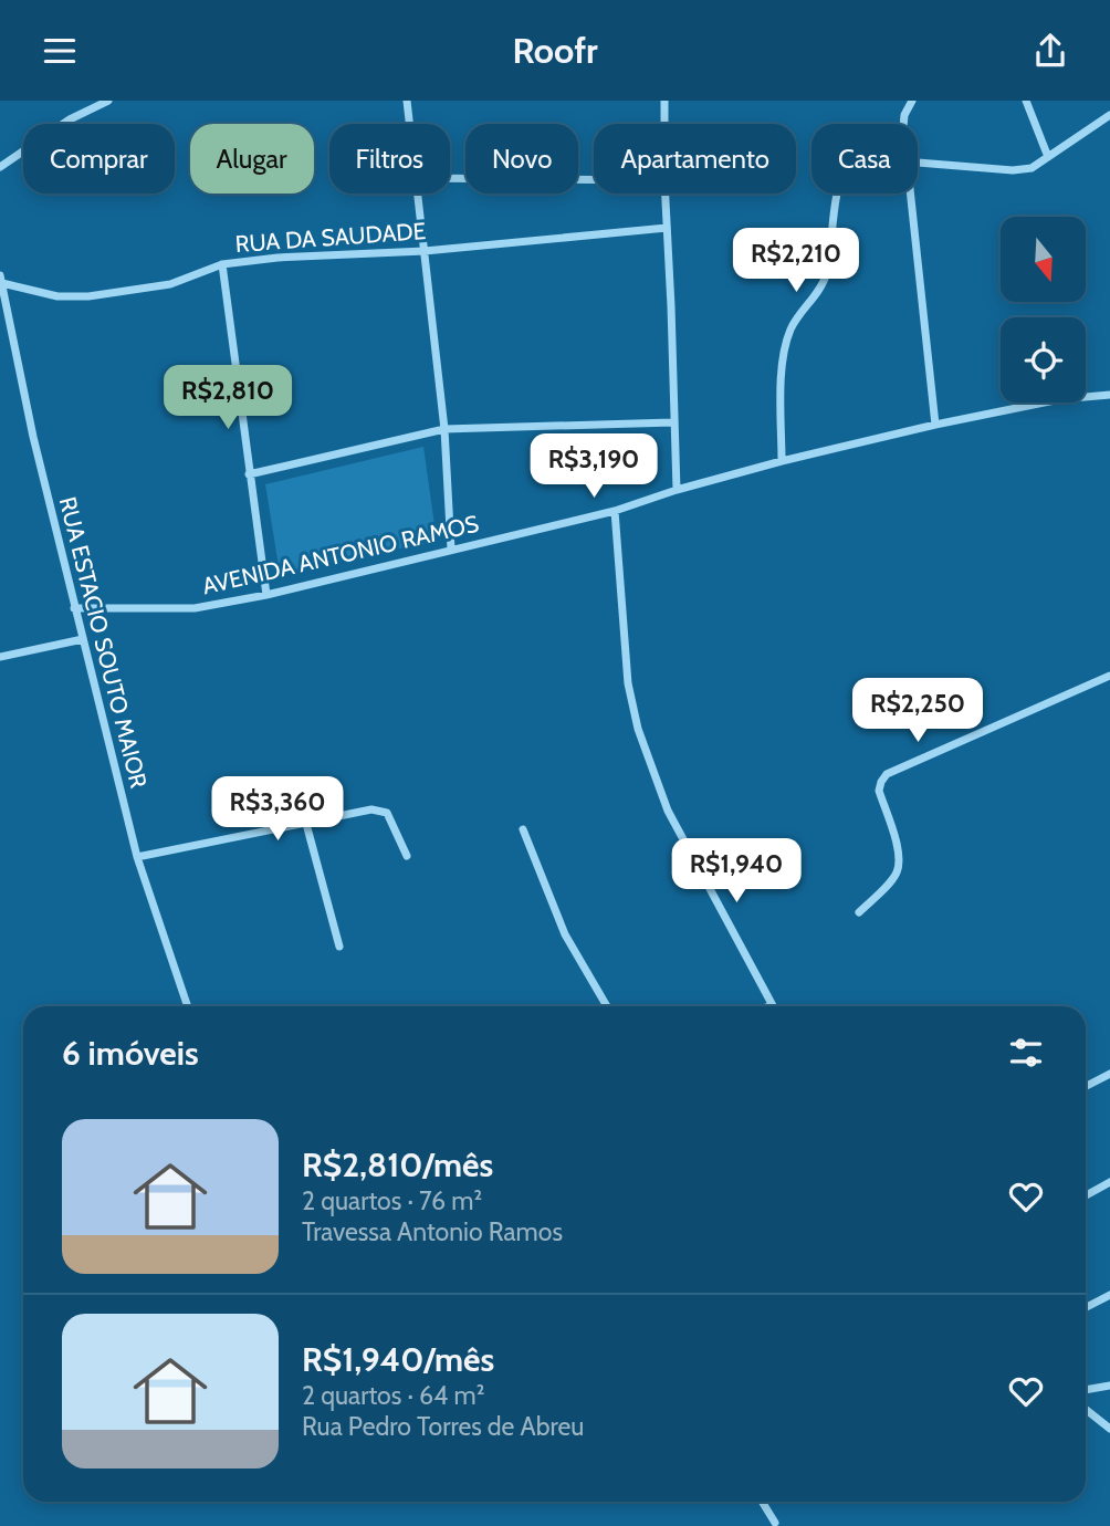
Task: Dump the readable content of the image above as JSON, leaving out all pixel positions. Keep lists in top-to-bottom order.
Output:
{
  "streets": {
    "street": ["RUA DA SAUDADE", "AVENIDA ANTONIO RAMOS", "RUA ESTACIO SOUTO MAIOR"]
  },
  "crossings": [
    ["RUA DA SAUDADE", "RUA ESTACIO SOUTO MAIOR"],
    ["AVENIDA ANTONIO RAMOS", "RUA ESTACIO SOUTO MAIOR"]
  ],
  "north": "bottom",
  "page": {
    "header": "Roofr",
    "chip": [
      "Comprar",
      "Alugar",
      "Filtros",
      "Novo",
      "Apartamento",
      "Casa"
    ],
    "price": [
      "R$2,210",
      "R$2,810",
      "R$3,190",
      "R$2,250",
      "R$3,360",
      "R$1,940"
    ],
    "heading": "6 imóveis",
    "list": [
      {
        "name": "R$2,810/mês",
        "note": "2 quartos · 76 m² · Travessa Antonio Ramos"
      },
      {
        "name": "R$1,940/mês",
        "note": "2 quartos · 64 m² · Rua Pedro Torres de Abreu"
      }
    ]
  }
}
